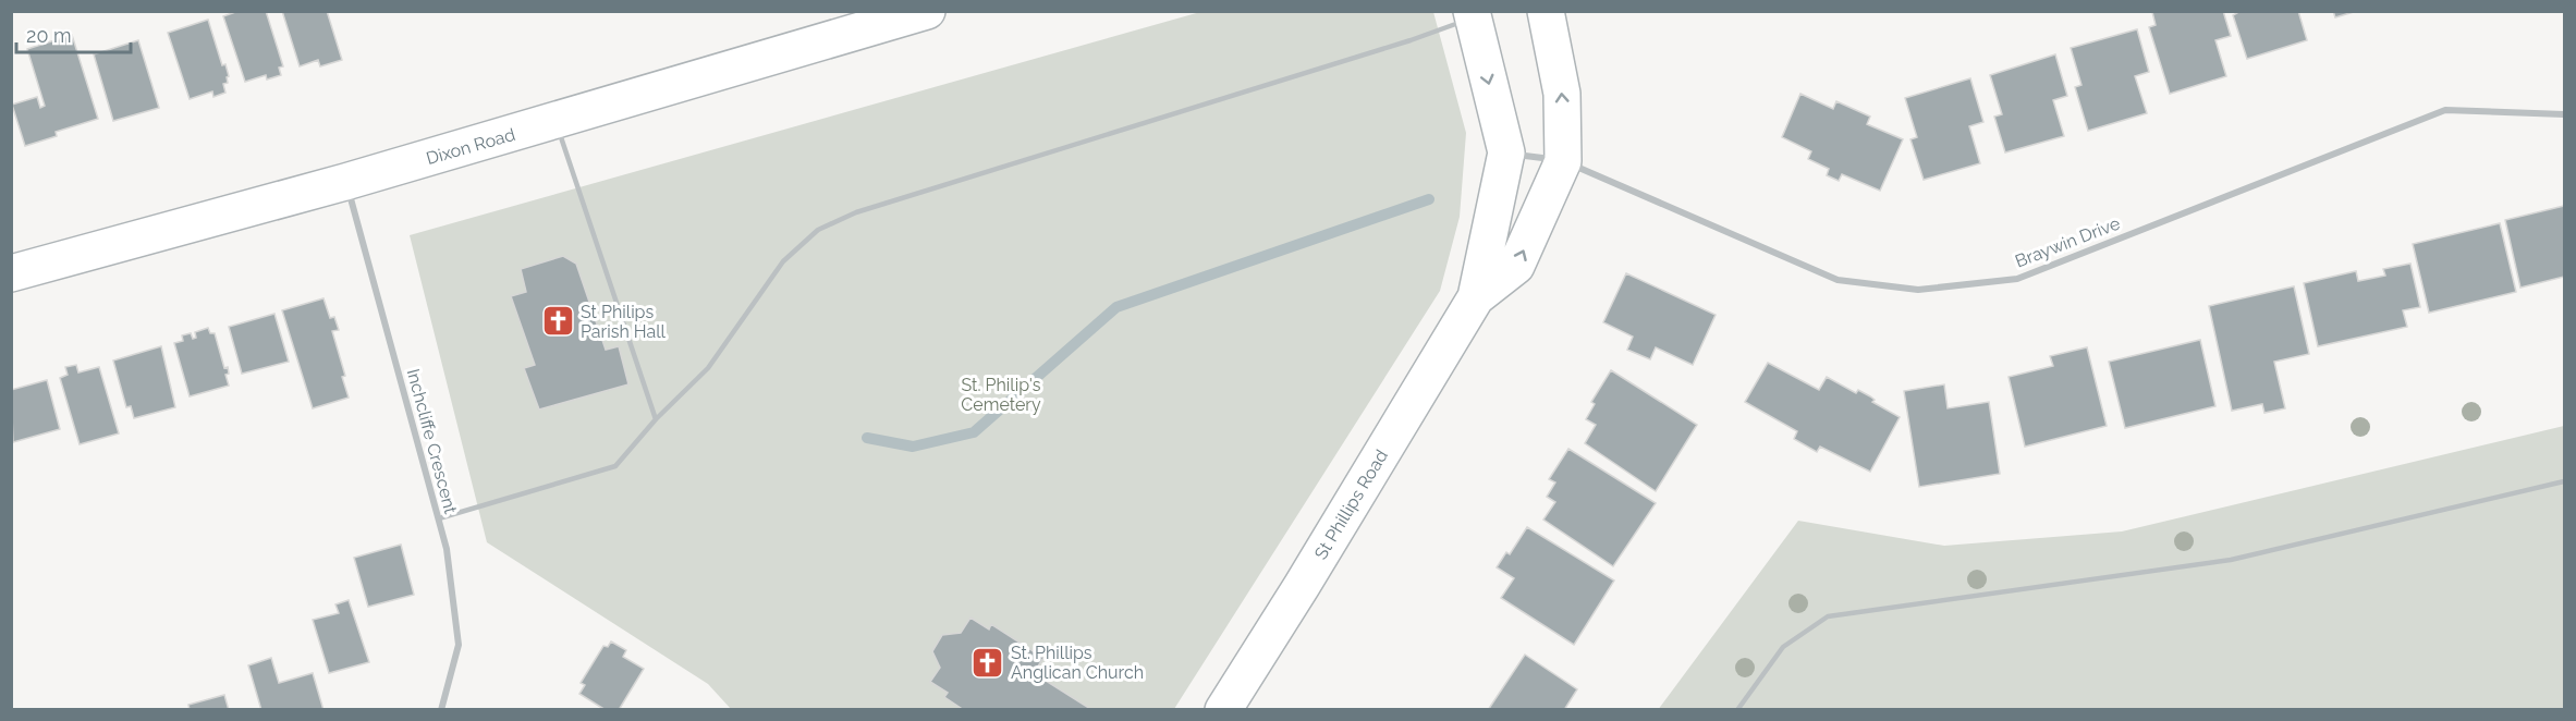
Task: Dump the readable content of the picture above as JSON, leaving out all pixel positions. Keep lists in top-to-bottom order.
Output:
{
  "streets": {
    "main road": ["Dixon Road", "St Phillips Road"],
    "street": ["Braywin Drive", "Inchcliffe Crescent"]
  },
  "crossings": [
    ["Dixon Road", "Inchcliffe Crescent"],
    ["Braywin Drive", "St Phillips Road"]
  ],
  "parks": ["St. Philip's Cemetery"],
  "places": {
    "church": ["St Philips Parish Hall", "St. Phillips Anglican Church"]
  },
  "scale_bar": "20 m"
}
